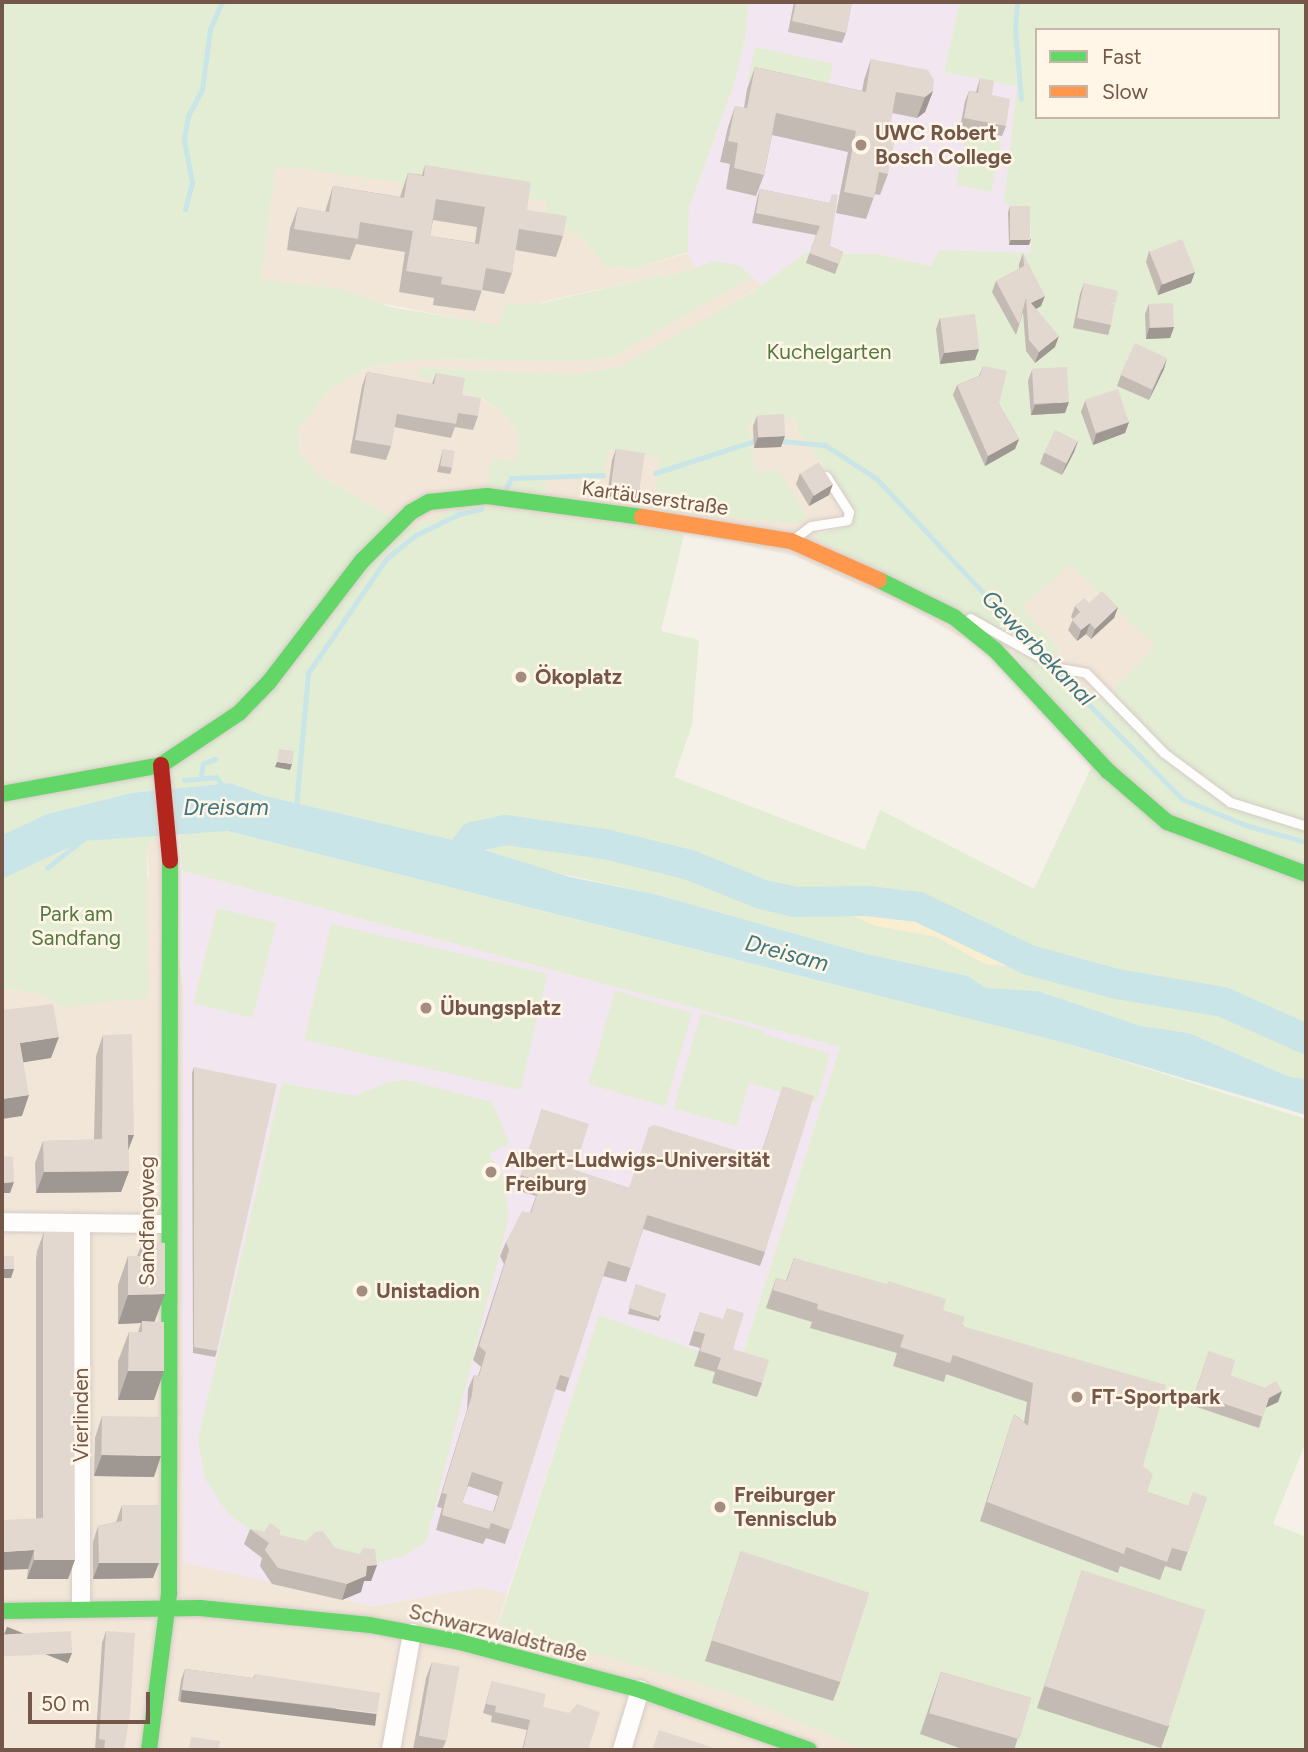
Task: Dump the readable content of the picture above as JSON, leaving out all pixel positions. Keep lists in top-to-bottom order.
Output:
{
  "streets": {
    "street": [
      "Kartäuserstraße",
      "Sandfangweg",
      "Vierlinden",
      "Schwarzwaldstraße"
    ]
  },
  "crossings": [
    ["Kartäuserstraße", "Sandfangweg"],
    ["Sandfangweg", "Schwarzwaldstraße"],
    ["Vierlinden", "Schwarzwaldstraße"]
  ],
  "water": ["Gewerbekanal", "Dreisam"],
  "parks": ["Kuchelgarten", "Park am Sandfang"],
  "places": [
    "UWC Robert Bosch College",
    "Ökoplatz",
    "Übungsplatz",
    "Albert-Ludwigs-Universität Freiburg",
    "Unistadion",
    "FT-Sportpark",
    "Freiburger Tennisclub"
  ],
  "legend": ["Fast", "Slow"],
  "scale_bar": "50 m"
}
